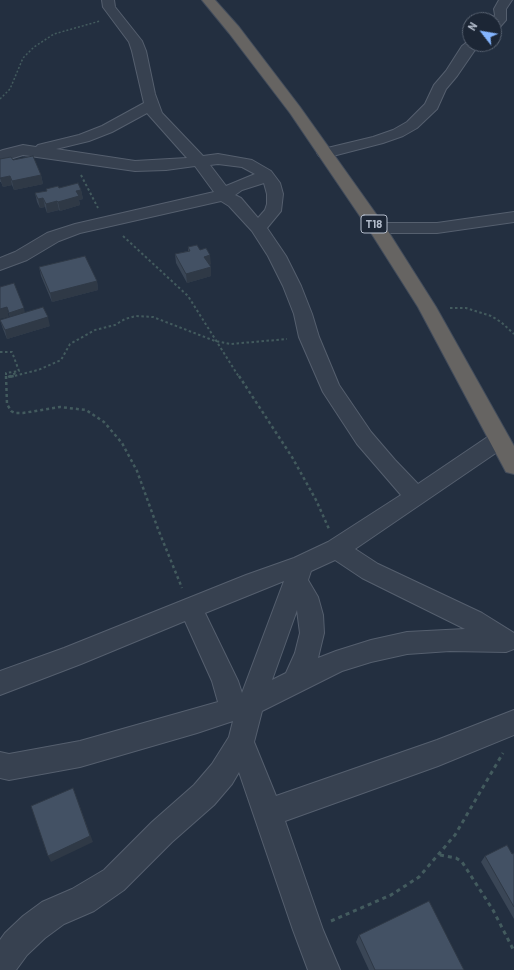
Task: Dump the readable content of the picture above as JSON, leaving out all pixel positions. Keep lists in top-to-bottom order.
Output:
{
  "streets": {
    "highway": ["T18"]
  },
  "north": "top left"
}
